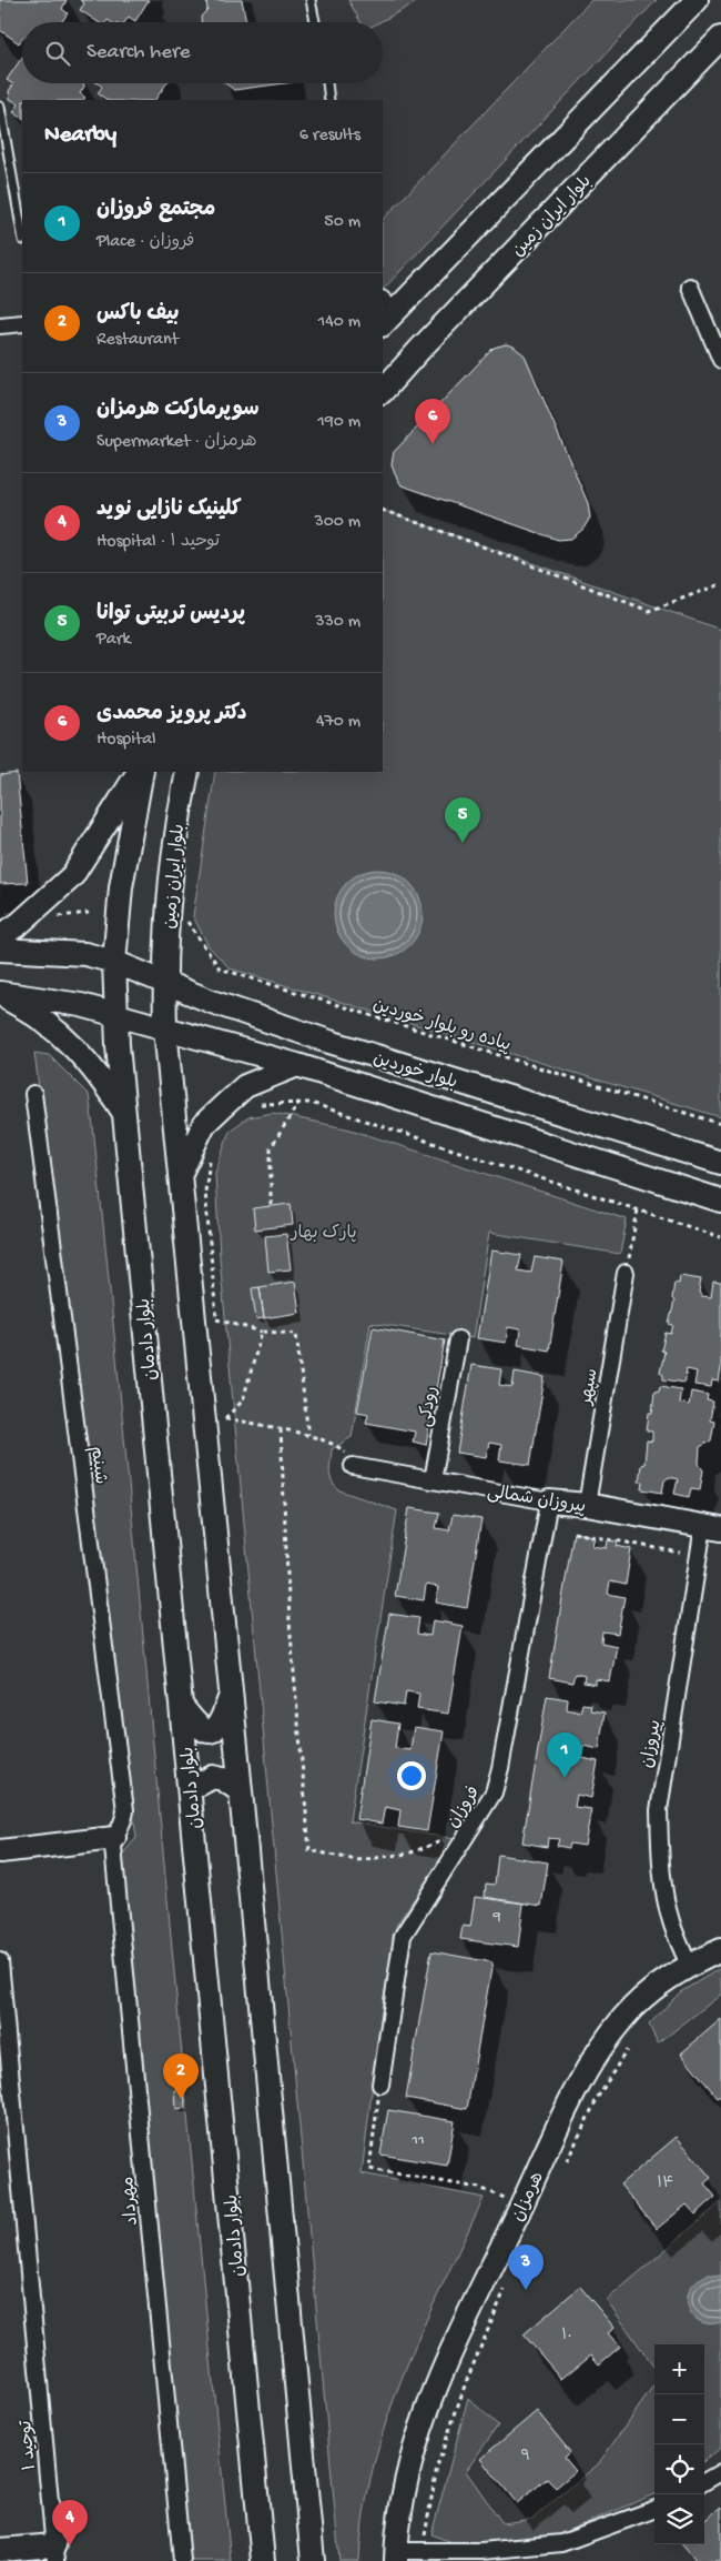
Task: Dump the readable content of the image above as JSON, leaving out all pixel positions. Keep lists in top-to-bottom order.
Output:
{
  "streets": {
    "main road": [
      "بلوار ایران زمین",
      "بلوار خوردین",
      "بلوار دادمان",
      "پیروزان شمالی",
      "هرمزان"
    ],
    "street": [
      "سپهر",
      "رودکی",
      "شبنم",
      "پیروزان",
      "فروزان",
      "مهرداد",
      "توحید ۱"
    ],
    "path": ["پیاده رو بلوار خوردین"]
  },
  "crossings": [
    ["بلوار ایران زمین", "بلوار خوردین"],
    ["بلوار خوردین", "بلوار دادمان"],
    ["سپهر", "پیروزان شمالی"],
    ["رودکی", "پیروزان شمالی"],
    ["شبنم", "مهرداد"],
    ["پیروزان شمالی", "پیروزان"],
    ["پیروزان شمالی", "فروزان"],
    ["پیروزان", "هرمزان"]
  ],
  "parks": ["پارک بهار"],
  "house_numbers": [
    "9",
    "11",
    "۱۴",
    "۱۰",
    "۹"
  ],
  "page": {
    "search": "Search here",
    "heading": ["Nearby", "6 results"],
    "list": [
      {
        "mark": "1",
        "name": "مجتمع فروزان",
        "note": "Place · فروزان",
        "value": "50 m"
      },
      {
        "mark": "2",
        "name": "بیف باکس",
        "note": "Restaurant",
        "value": "140 m"
      },
      {
        "mark": "3",
        "name": "سوپرمارکت هرمزان",
        "note": "Supermarket · هرمزان",
        "value": "190 m"
      },
      {
        "mark": "4",
        "name": "کلینیک نازایی نوید",
        "note": "Hospital · توحید ۱",
        "value": "300 m"
      },
      {
        "mark": "5",
        "name": "پردیس تربیتی توانا",
        "note": "Park",
        "value": "330 m"
      },
      {
        "mark": "6",
        "name": "دکتر پرویز محمدی",
        "note": "Hospital",
        "value": "470 m"
      }
    ],
    "pins": [
      "6",
      "5",
      "1",
      "2",
      "3",
      "4"
    ],
    "map_buttons": ["+", "−"]
  }
}
